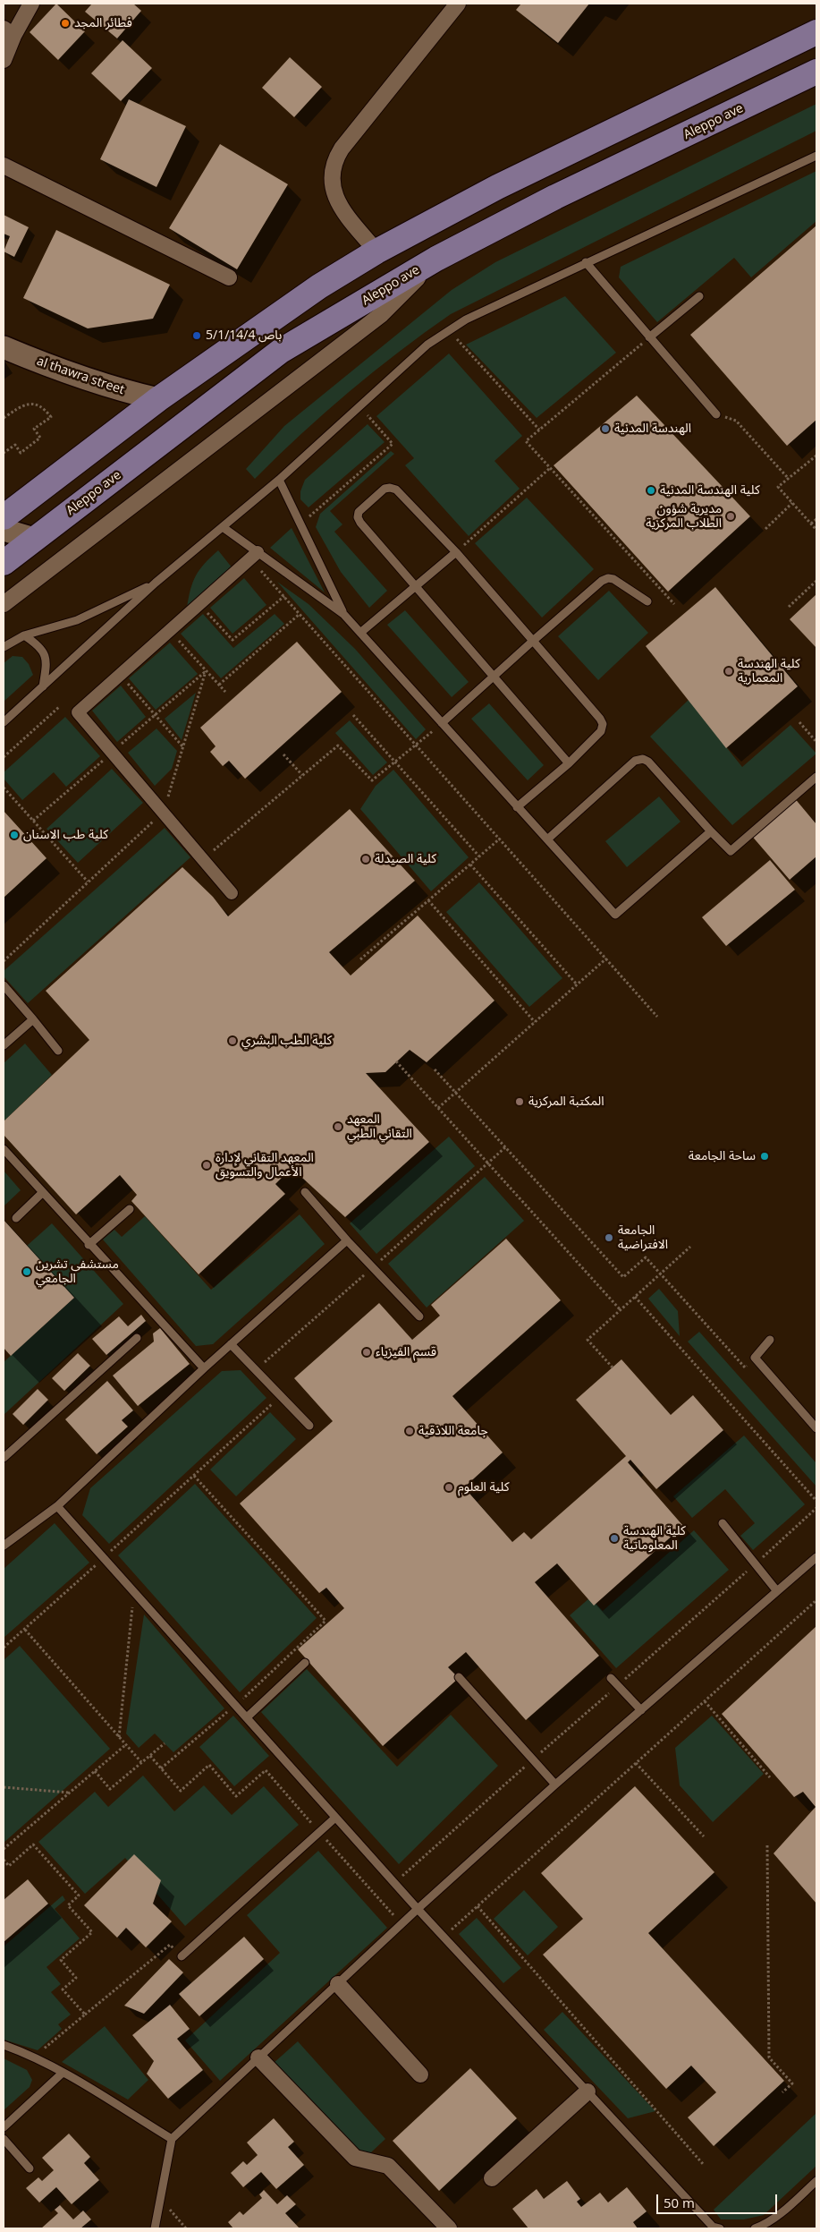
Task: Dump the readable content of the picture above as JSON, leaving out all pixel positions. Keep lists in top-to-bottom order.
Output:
{
  "streets": {
    "main road": ["Aleppo ave", "al thawra street"]
  },
  "places": [
    "فطائر المجد",
    "باص 5/1/14/4",
    "الهندسة المدنية",
    "كلية الهندسة المدنية",
    "مديرية شؤون الطلاب المركزية",
    "كلية الهندسة المعمارية",
    "كلية طب الاسنان",
    "كلية الصيدلة",
    "كلية الطب البشري",
    "المكتبة المركزية",
    "المعهد التقاني الطبي",
    "ساحة الجامعة",
    "المعهد التقاني لإدارة الأعمال والتسويق",
    "الجامعة الافتراضية",
    "مستشفى تشرين الجامعي",
    "قسم الفيزياء",
    "جامعة اللاذقية",
    "كلية العلوم",
    "كلية الهندسة المعلوماتية"
  ],
  "scale_bar": "50 m"
}
